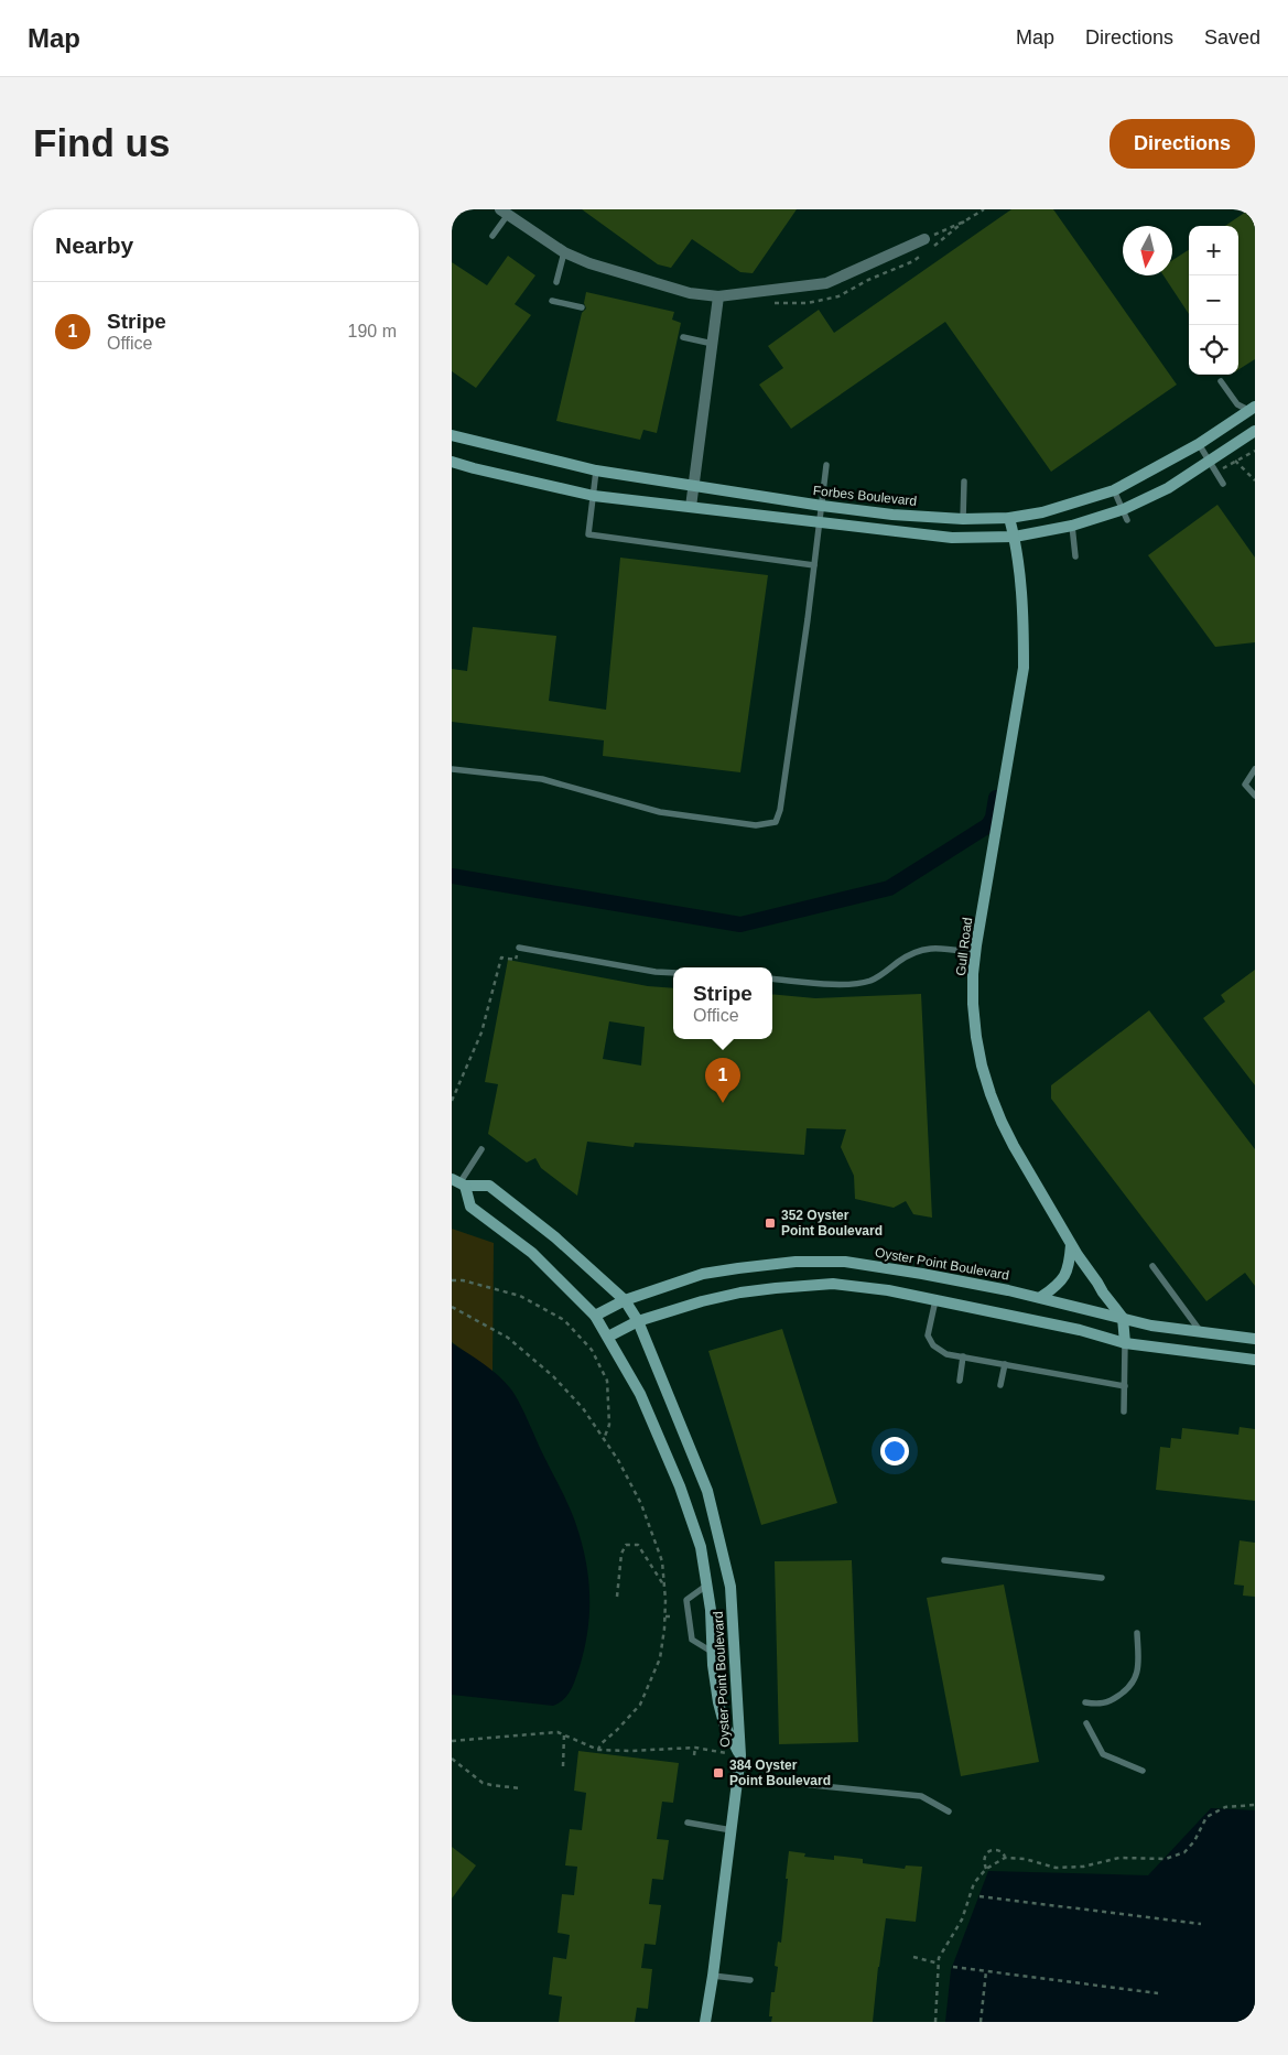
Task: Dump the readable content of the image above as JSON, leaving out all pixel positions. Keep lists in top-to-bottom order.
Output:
{
  "streets": {
    "street": ["Forbes Boulevard", "Gull Road", "Oyster Point Boulevard"]
  },
  "crossings": [
    ["Forbes Boulevard", "Gull Road"],
    ["Gull Road", "Oyster Point Boulevard"]
  ],
  "places": {
    "transit": ["352 Oyster Point Boulevard", "384 Oyster Point Boulevard"]
  },
  "north": "bottom",
  "page": {
    "header": "Map",
    "nav": ["Map", "Directions", "Saved"],
    "buttons": "Directions",
    "title": "Find us",
    "heading": "Nearby",
    "map_buttons": ["+", "−"],
    "list": [
      {
        "mark": "1",
        "name": "Stripe",
        "note": "Office",
        "value": "190 m"
      }
    ],
    "popup": ["Stripe", "Office"],
    "pins": "1"
  }
}
